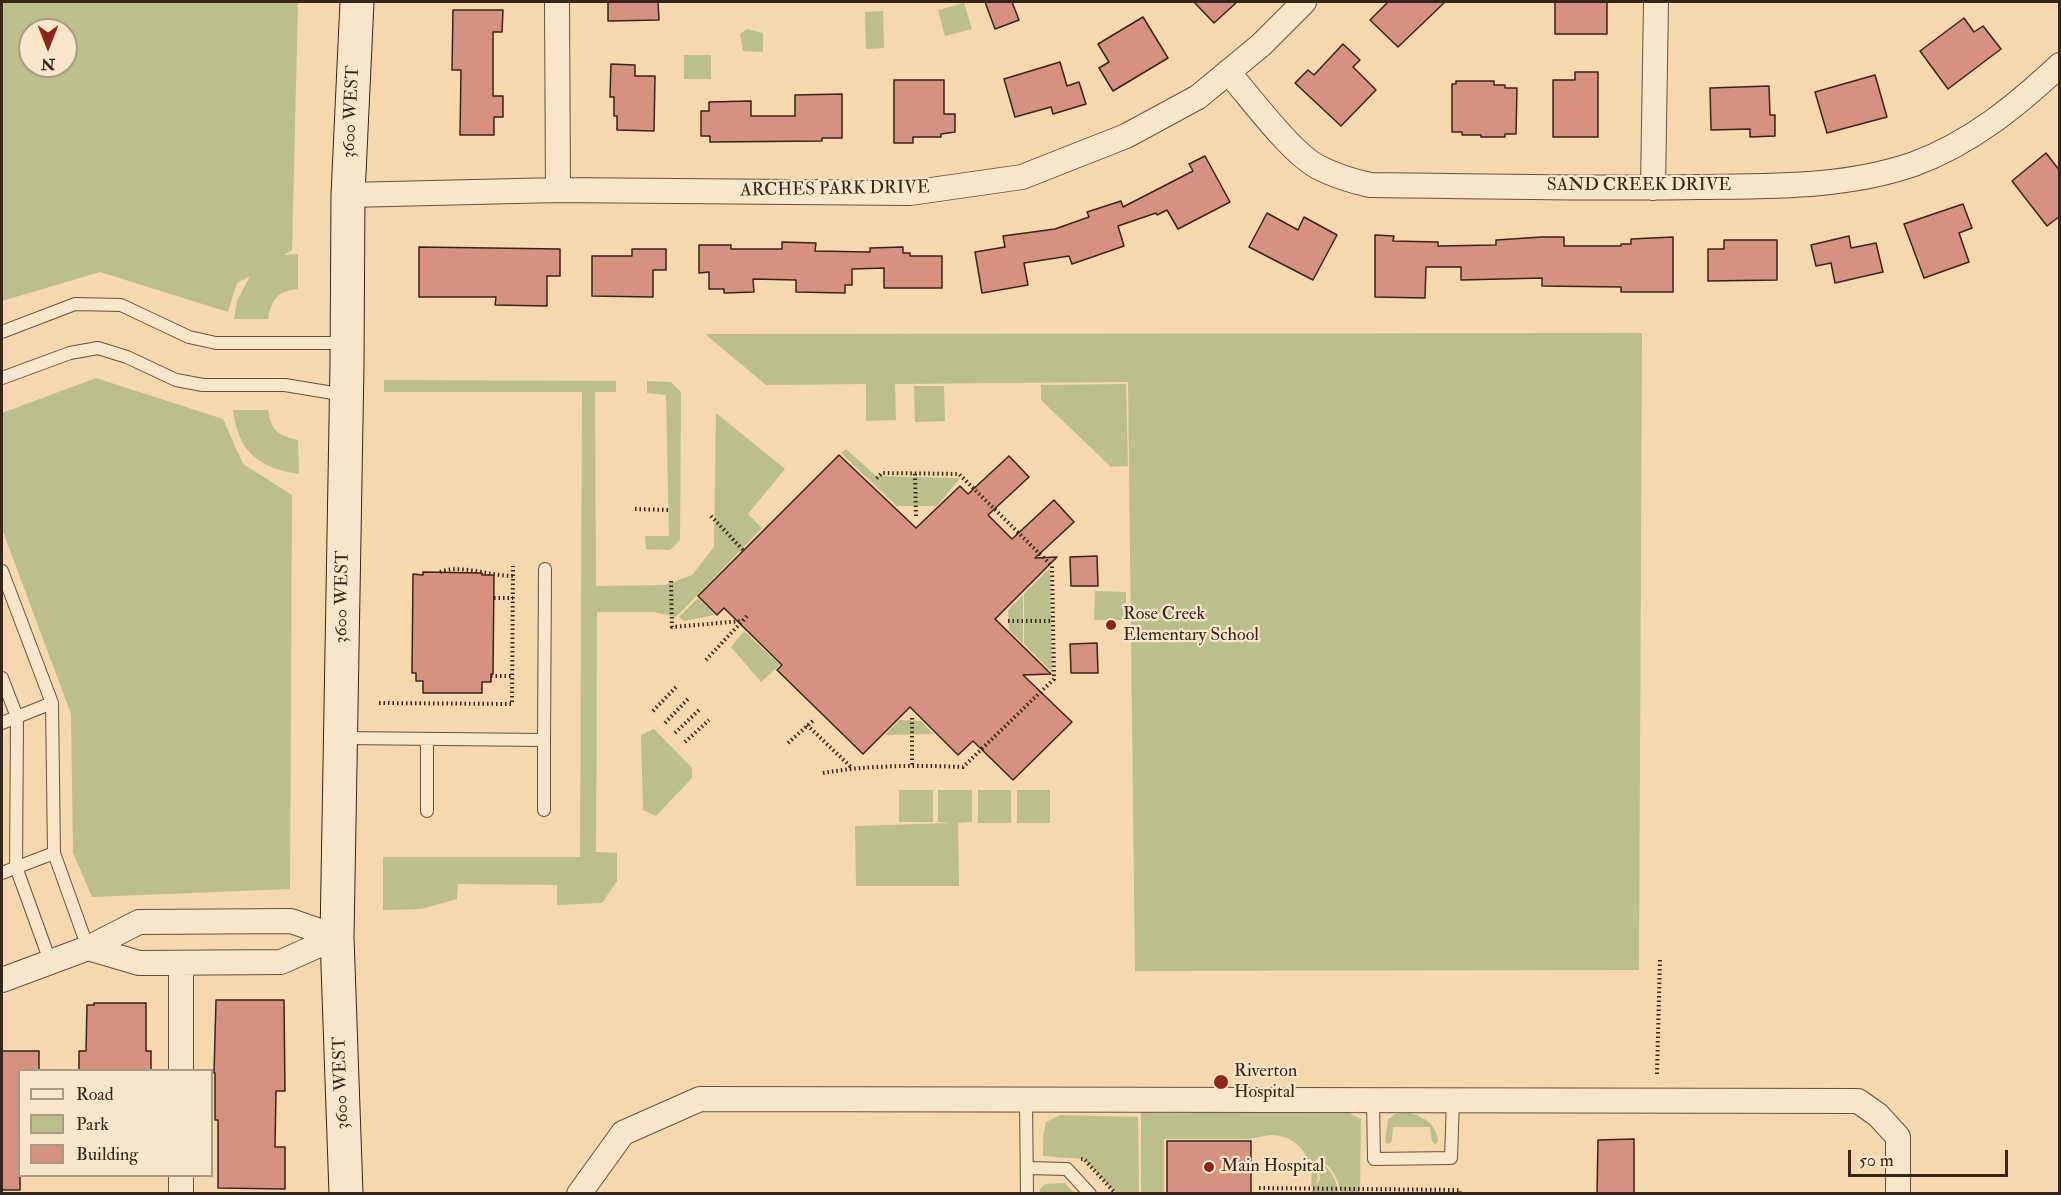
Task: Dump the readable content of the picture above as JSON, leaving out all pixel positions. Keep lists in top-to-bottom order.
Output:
{
  "streets": {
    "main road": ["3600 WEST"],
    "street": ["SAND CREEK DRIVE", "ARCHES PARK DRIVE"]
  },
  "crossings": [
    ["3600 WEST", "ARCHES PARK DRIVE"],
    ["SAND CREEK DRIVE", "ARCHES PARK DRIVE"]
  ],
  "places": ["Rose Creek Elementary School", "Riverton Hospital", "Main Hospital"],
  "legend": ["Road", "Park", "Building"],
  "scale_bar": "50 m",
  "north": "bottom"
}
